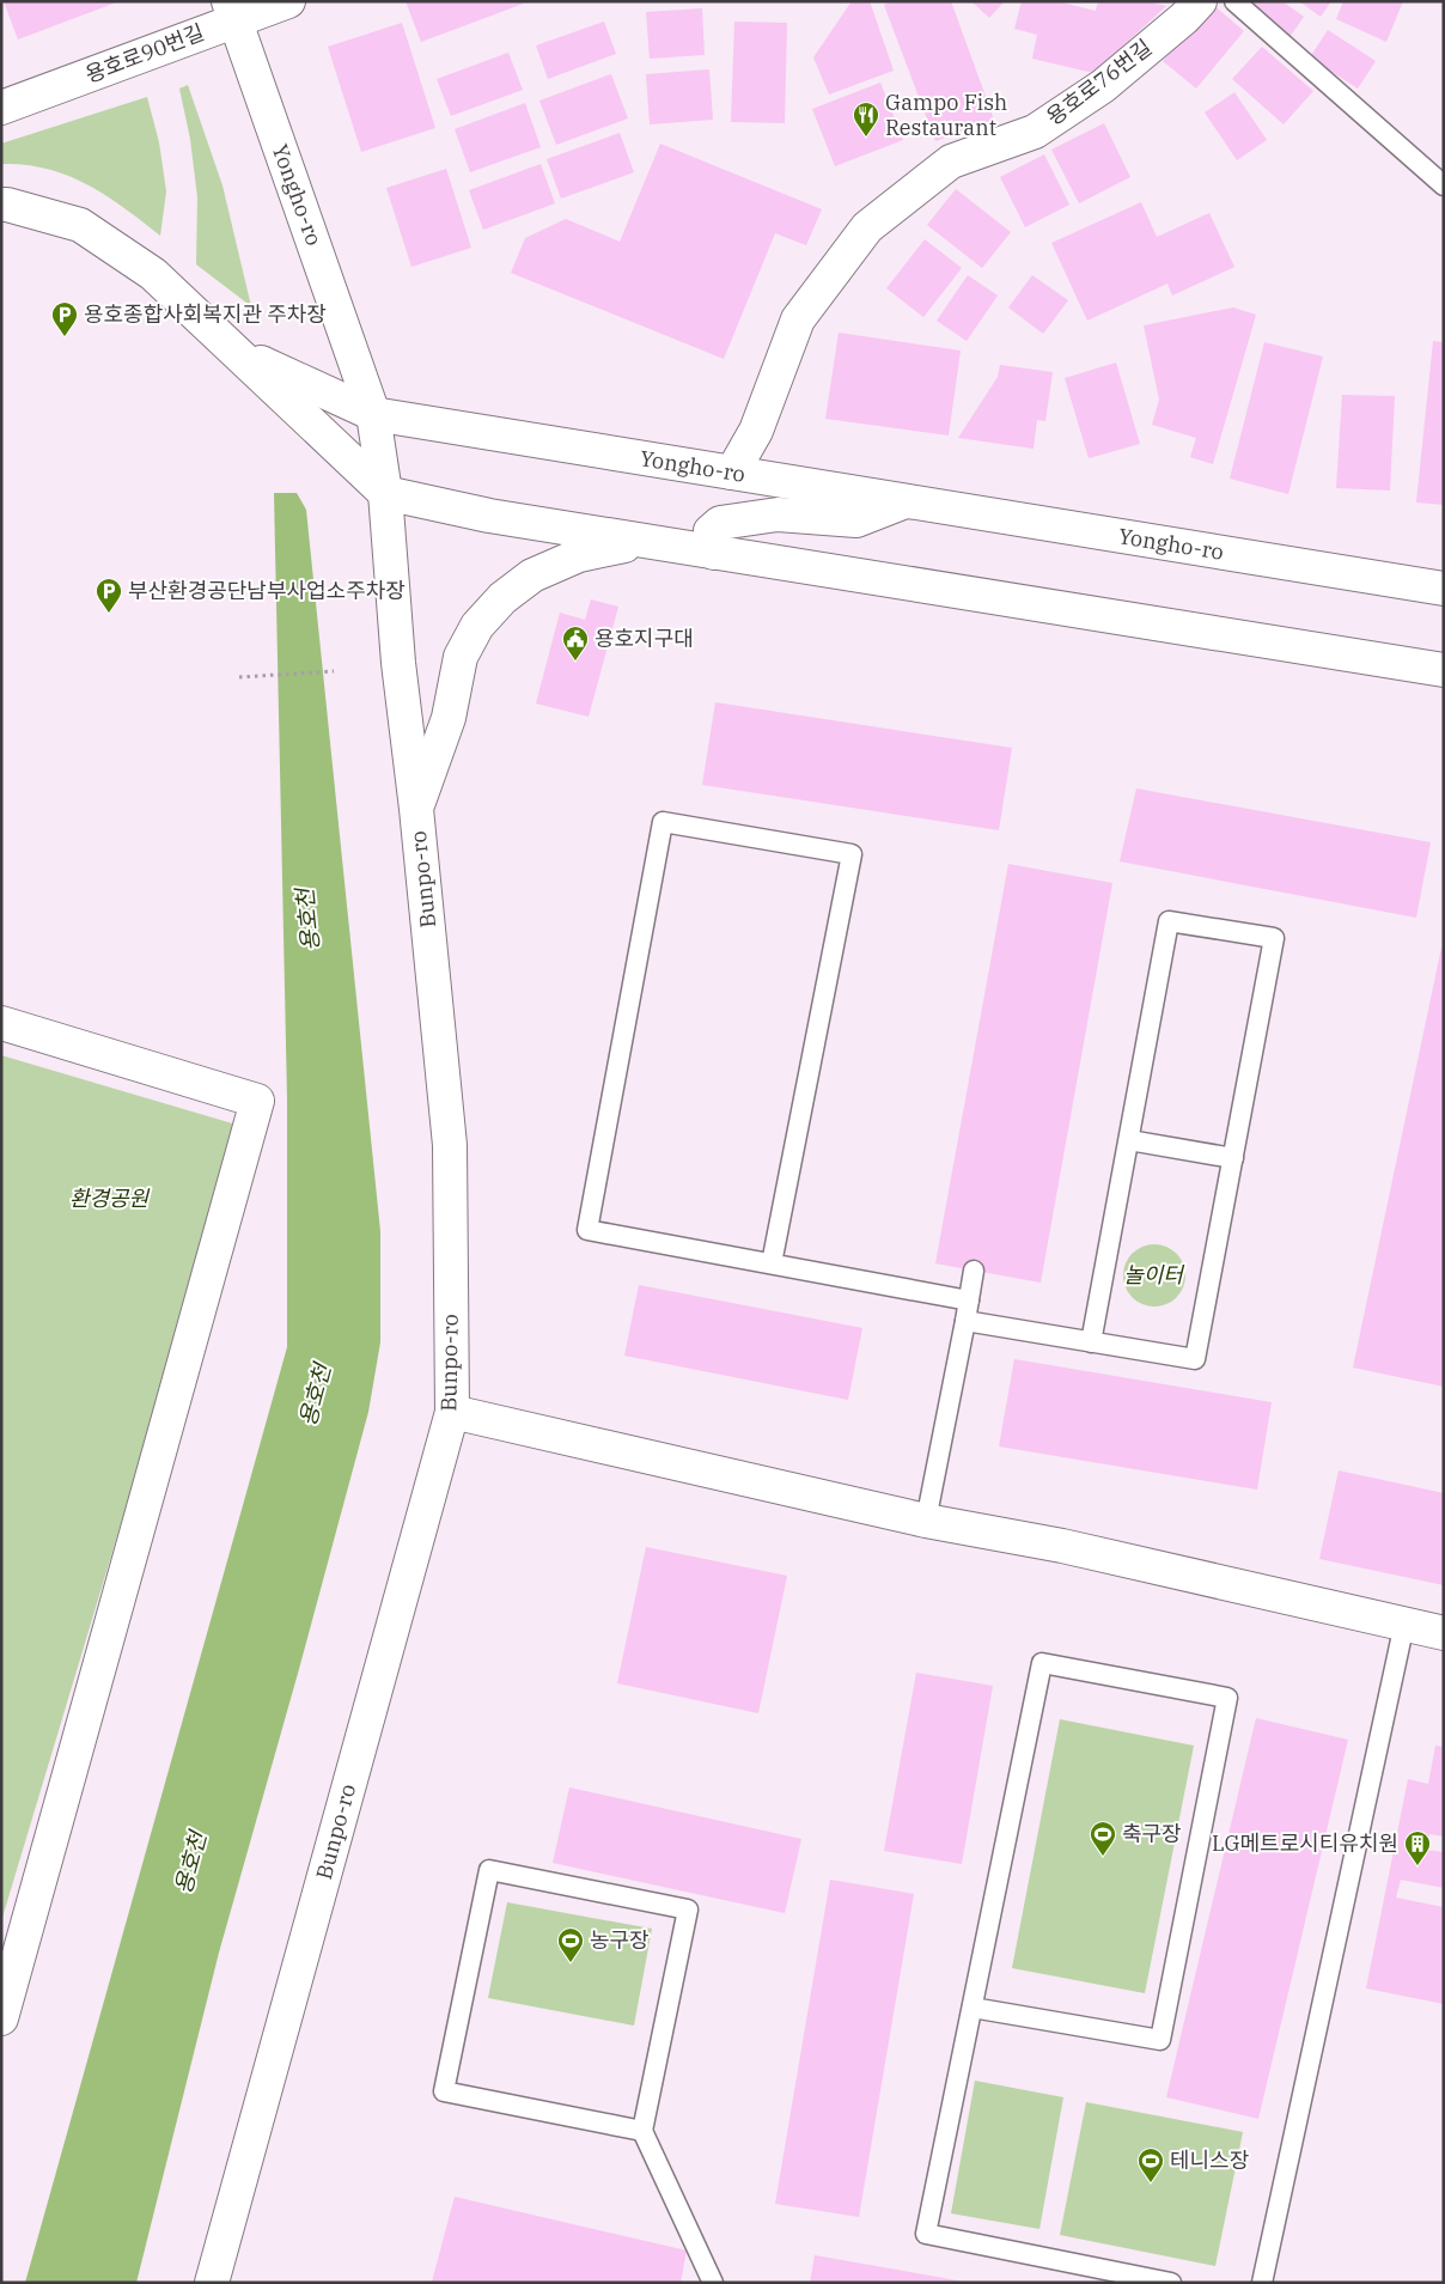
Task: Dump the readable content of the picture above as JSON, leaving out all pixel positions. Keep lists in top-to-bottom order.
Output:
{
  "streets": {
    "main road": [
      "용호로90번길",
      "용호로76번길",
      "Yongho-ro",
      "Bunpo-ro"
    ]
  },
  "crossings": [
    ["용호로90번길", "Yongho-ro"],
    ["용호로76번길", "Yongho-ro"],
    ["Yongho-ro", "Bunpo-ro"]
  ],
  "water": ["용호천"],
  "parks": ["환경공원", "놀이터"],
  "places": {
    "restaurant": ["Gampo Fish Restaurant"],
    "parking": ["용호종합사회복지관 주차장", "부산환경공단남부사업소주차장"],
    "public building": ["용호지구대"],
    "sports": ["축구장", "농구장", "테니스장"],
    "building": ["LG메트로시티유치원"]
  }
}
